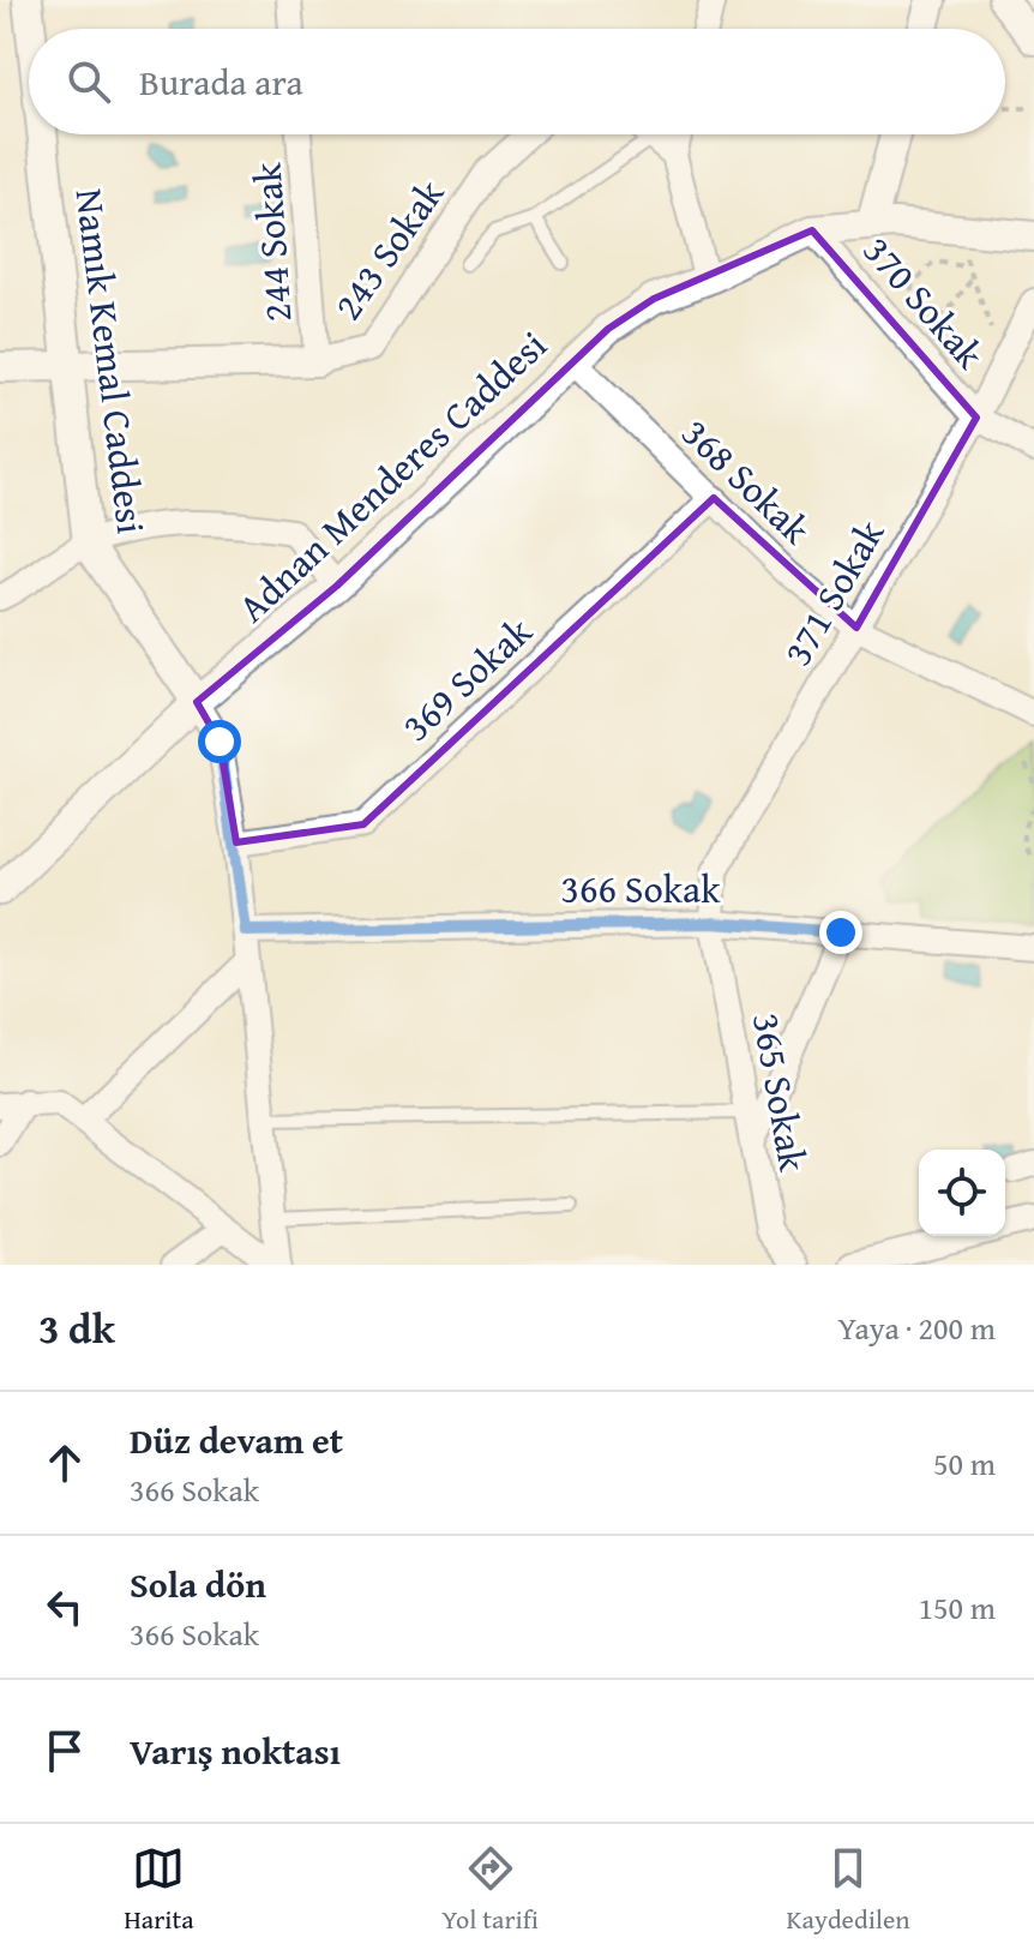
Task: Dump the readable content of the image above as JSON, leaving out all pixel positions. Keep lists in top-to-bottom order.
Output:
{
  "streets": {
    "street": [
      "244 Sokak",
      "243 Sokak",
      "370 Sokak",
      "Namık Kemal Caddesi",
      "Adnan Menderes Caddesi",
      "368 Sokak",
      "371 Sokak",
      "369 Sokak",
      "366 Sokak",
      "365 Sokak"
    ]
  },
  "crossings": [
    ["244 Sokak", "243 Sokak"],
    ["370 Sokak", "Adnan Menderes Caddesi"],
    ["370 Sokak", "371 Sokak"],
    ["Namık Kemal Caddesi", "Adnan Menderes Caddesi"],
    ["Adnan Menderes Caddesi", "368 Sokak"],
    ["368 Sokak", "371 Sokak"],
    ["368 Sokak", "369 Sokak"],
    ["371 Sokak", "366 Sokak"],
    ["371 Sokak", "365 Sokak"],
    ["366 Sokak", "365 Sokak"]
  ],
  "page": {
    "search": "Burada ara",
    "heading": ["3 dk", "Yaya · 200 m"],
    "list": [
      ["Düz devam et", "366 Sokak", "50 m"],
      ["Sola dön", "366 Sokak", "150 m"],
      "Varış noktası"
    ],
    "nav": ["Harita", "Yol tarifi", "Kaydedilen"]
  }
}
